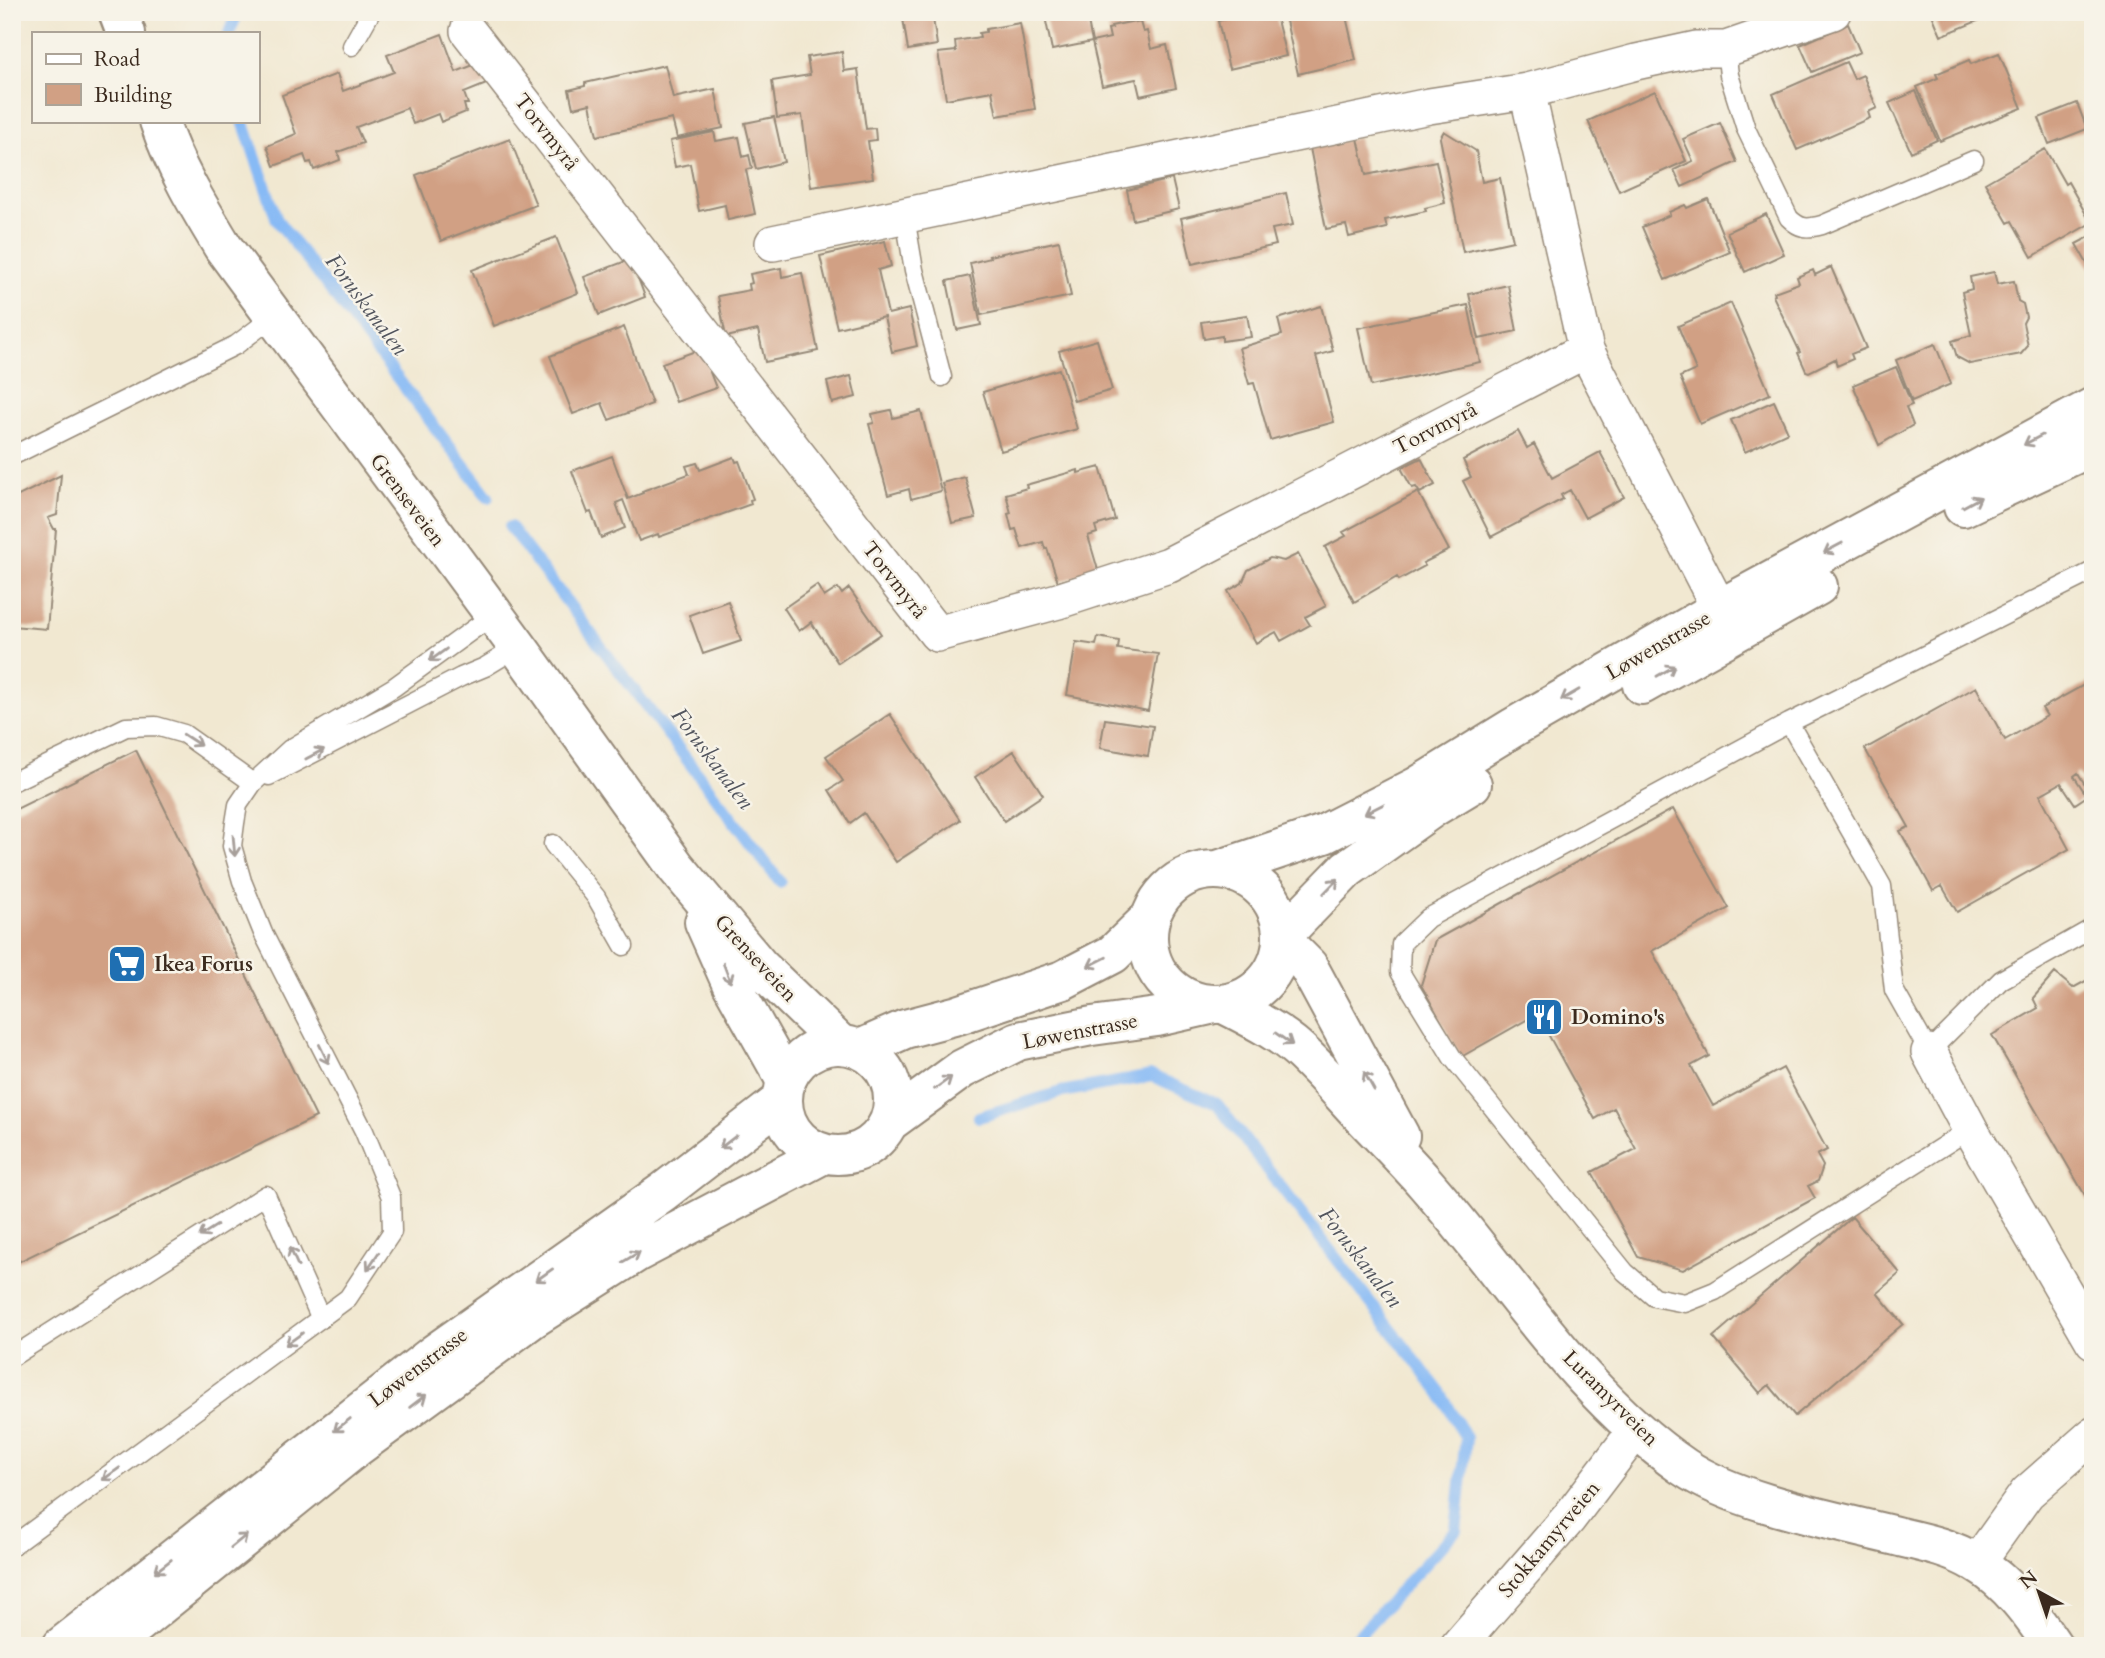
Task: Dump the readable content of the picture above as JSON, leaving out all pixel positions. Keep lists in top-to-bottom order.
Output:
{
  "streets": {
    "main road": ["Grenseveien", "Løwenstrasse", "Luramyrveien"],
    "street": ["Torvmyrå", "Stokkamyrveien"]
  },
  "crossings": [
    ["Grenseveien", "Løwenstrasse"],
    ["Løwenstrasse", "Luramyrveien"],
    ["Luramyrveien", "Stokkamyrveien"]
  ],
  "water": ["Foruskanalen"],
  "places": {
    "supermarket": ["Ikea Forus"],
    "restaurant": ["Domino's"]
  },
  "legend": ["Road", "Building"],
  "north": "top left"
}
